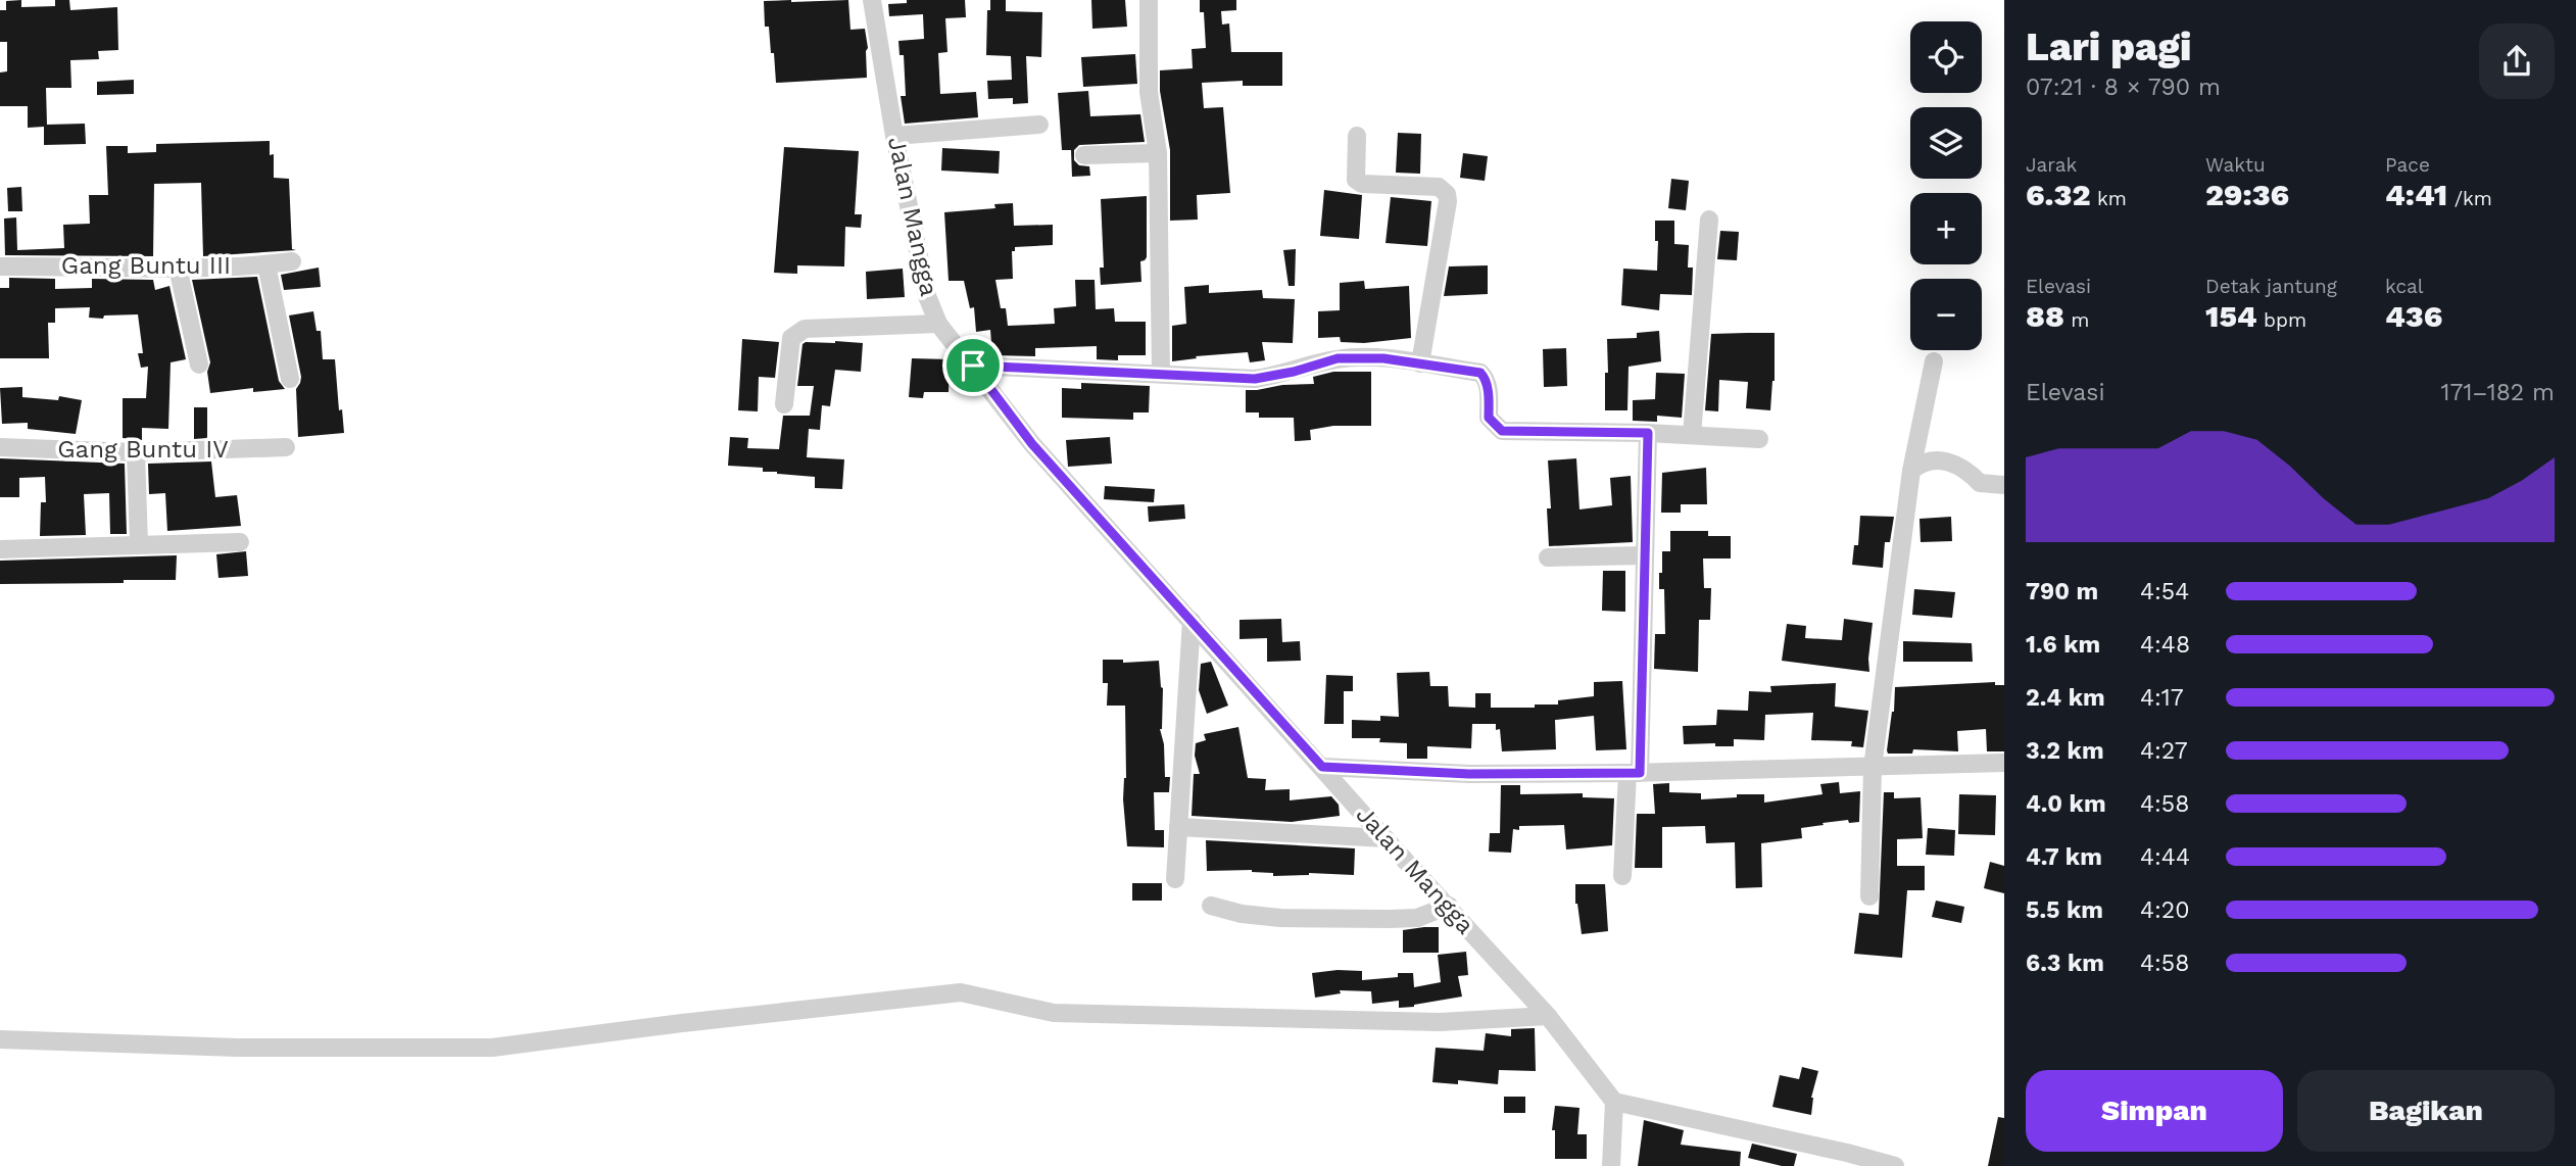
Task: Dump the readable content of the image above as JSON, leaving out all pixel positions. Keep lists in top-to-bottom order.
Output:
{
  "streets": {
    "street": ["Jalan Mangga", "Gang Buntu III", "Gang Buntu IV"]
  },
  "page": {
    "heading": ["Lari pagi", "07:21 · 8 × 790 m"],
    "map_buttons": ["+", "−"],
    "stats": [
      ["Jarak", "6.32 km"],
      ["Waktu", "29:36"],
      ["Pace", "4:41 /km"],
      ["Elevasi", "88 m"],
      ["Detak jantung", "154 bpm"],
      ["kcal", "436"]
    ],
    "chart": ["Elevasi", "171–182 m"],
    "list": [
      {
        "name": "790 m",
        "note": "4:54"
      },
      {
        "name": "1.6 km",
        "note": "4:48"
      },
      {
        "name": "2.4 km",
        "note": "4:17"
      },
      {
        "name": "3.2 km",
        "note": "4:27"
      },
      {
        "name": "4.0 km",
        "note": "4:58"
      },
      {
        "name": "4.7 km",
        "note": "4:44"
      },
      {
        "name": "5.5 km",
        "note": "4:20"
      },
      {
        "name": "6.3 km",
        "note": "4:58"
      }
    ],
    "buttons": ["Simpan", "Bagikan"]
  }
}
